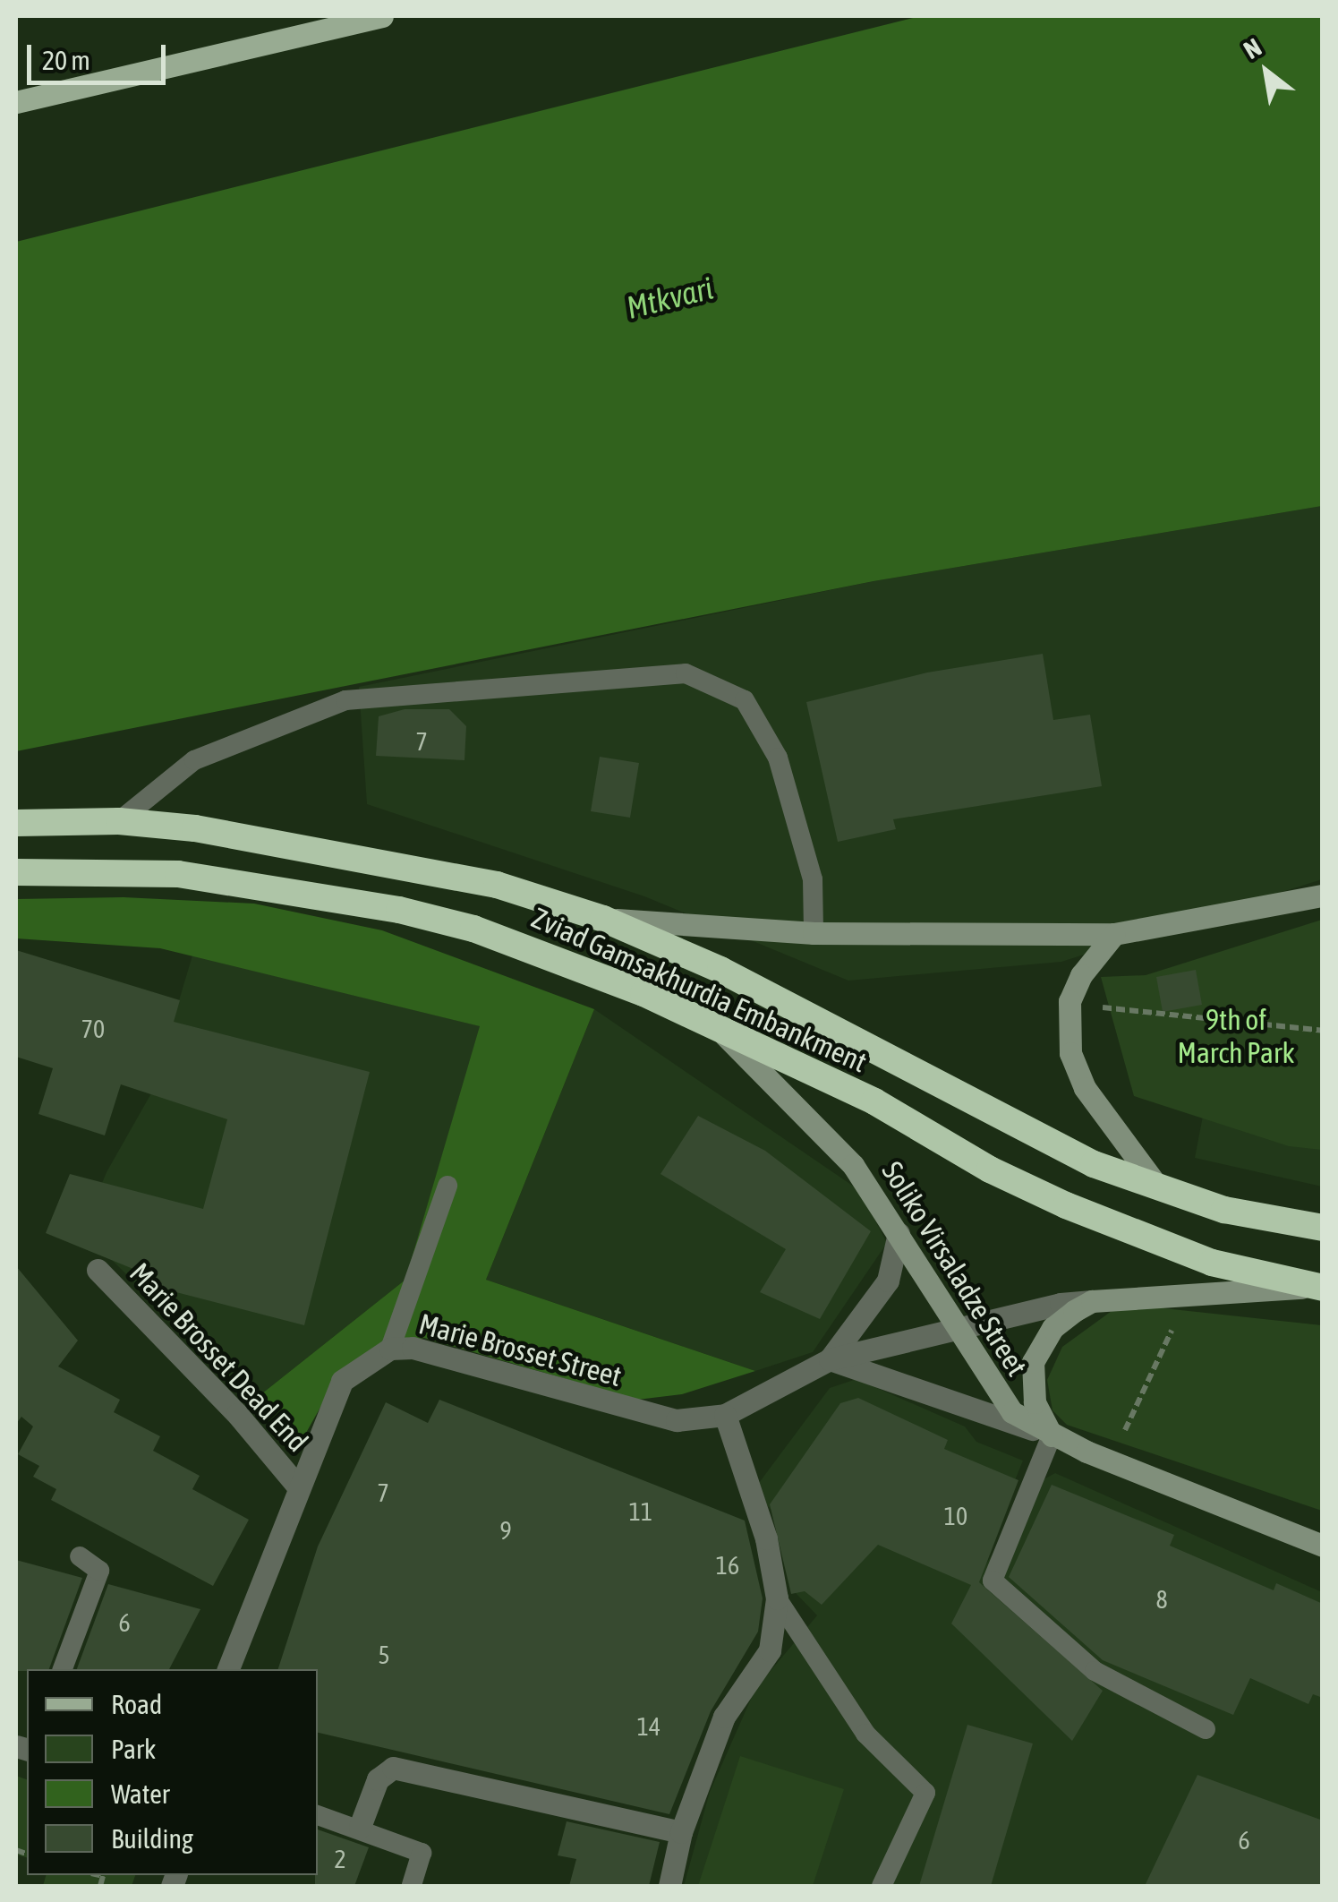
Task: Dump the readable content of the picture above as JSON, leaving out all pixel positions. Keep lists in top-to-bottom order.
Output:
{
  "streets": {
    "highway": ["Zviad Gamsakhurdia Embankment"],
    "street": ["Soliko Virsaladze Street", "Marie Brosset Street", "Marie Brosset Dead End"]
  },
  "crossings": [
    ["Zviad Gamsakhurdia Embankment", "Soliko Virsaladze Street"],
    ["Soliko Virsaladze Street", "Marie Brosset Street"],
    ["Marie Brosset Street", "Marie Brosset Dead End"]
  ],
  "water": ["Mtkvari"],
  "parks": ["9th of March Park"],
  "house_numbers": [
    "7",
    "70",
    "7",
    "11",
    "10",
    "9",
    "16",
    "8",
    "6",
    "5",
    "14",
    "6",
    "2"
  ],
  "legend": [
    "Road",
    "Park",
    "Water",
    "Building"
  ],
  "scale_bar": "20 m",
  "north": "top left"
}
